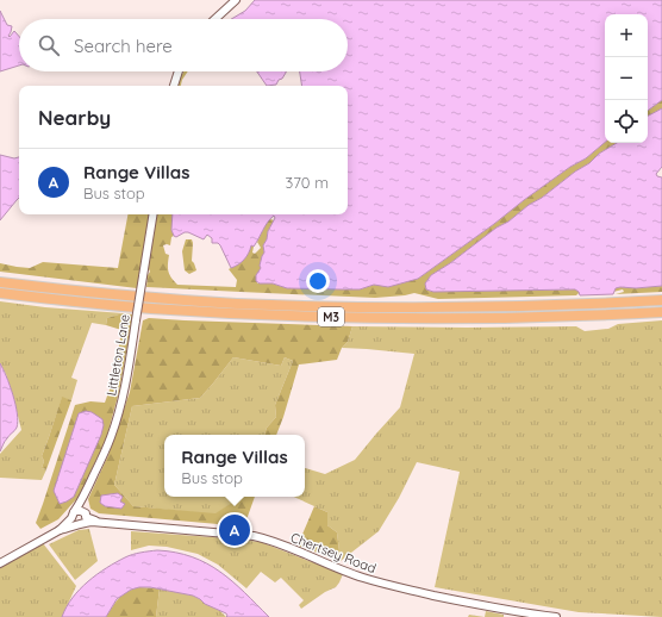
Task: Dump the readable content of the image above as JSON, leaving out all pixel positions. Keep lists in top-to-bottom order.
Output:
{
  "streets": {
    "highway": ["M3"],
    "main road": ["Littleton Lane", "Chertsey Road"]
  },
  "page": {
    "map_buttons": ["+", "−"],
    "search": "Search here",
    "heading": "Nearby",
    "list": [
      {
        "mark": "A",
        "name": "Range Villas",
        "note": "Bus stop",
        "value": "370 m"
      }
    ],
    "popup": ["Range Villas", "Bus stop"],
    "pins": "A"
  }
}
